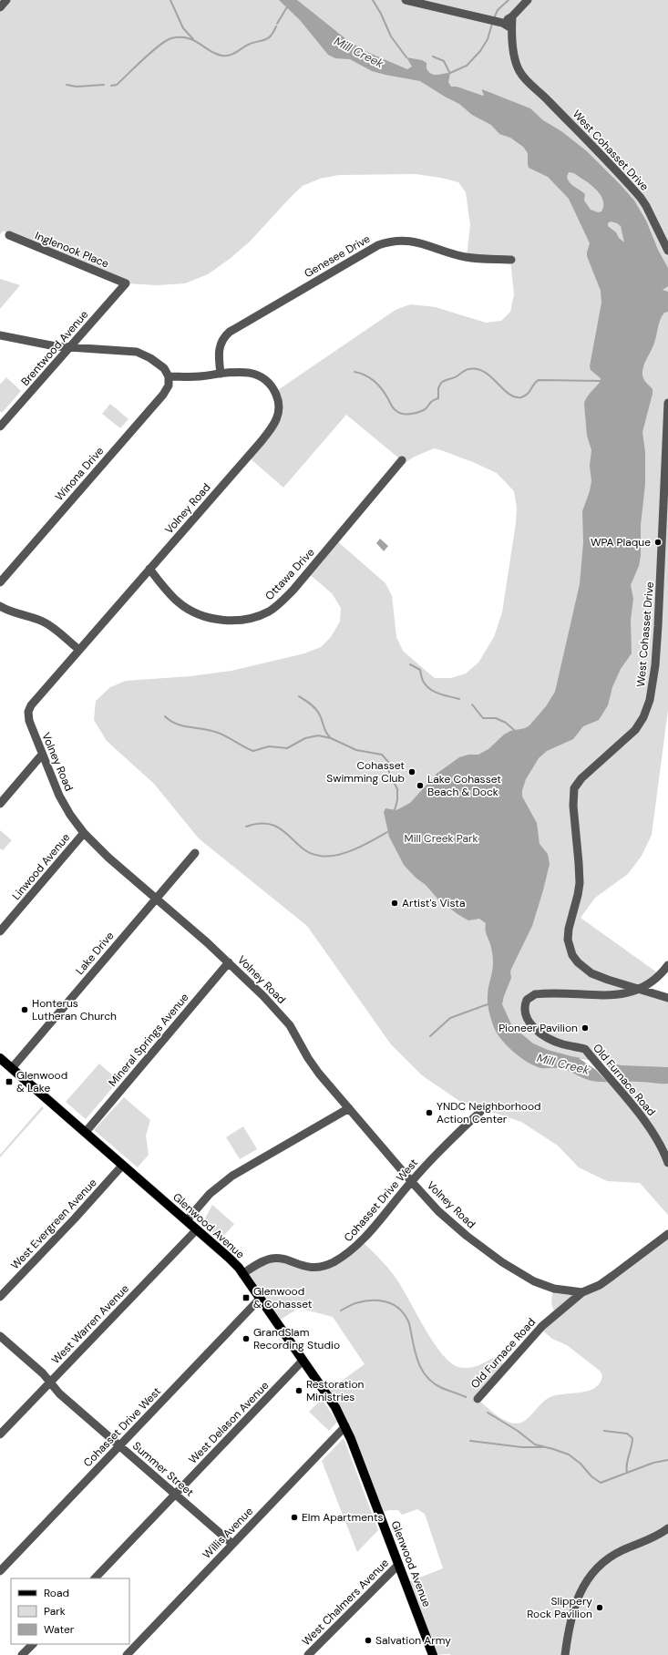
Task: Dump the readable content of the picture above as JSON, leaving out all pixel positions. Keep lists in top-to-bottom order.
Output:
{
  "streets": {
    "main road": ["Glenwood Avenue"],
    "street": [
      "West Cohasset Drive",
      "Inglenook Place",
      "Genesee Drive",
      "Brentwood Avenue",
      "Winona Drive",
      "Volney Road",
      "Ottawa Drive",
      "Linwood Avenue",
      "Lake Drive",
      "Mineral Springs Avenue",
      "Old Furnace Road",
      "Cohasset Drive West",
      "West Evergreen Avenue",
      "West Warren Avenue",
      "West Delason Avenue",
      "Summer Street",
      "Willis Avenue",
      "West Chalmers Avenue"
    ]
  },
  "crossings": [
    ["West Cohasset Drive", "Old Furnace Road"],
    ["Inglenook Place", "Brentwood Avenue"],
    ["Genesee Drive", "Volney Road"],
    ["Winona Drive", "Volney Road"],
    ["Volney Road", "Ottawa Drive"],
    ["Volney Road", "Linwood Avenue"],
    ["Volney Road", "Lake Drive"],
    ["Volney Road", "Mineral Springs Avenue"],
    ["Volney Road", "Old Furnace Road"],
    ["Volney Road", "Cohasset Drive West"],
    ["Lake Drive", "Glenwood Avenue"],
    ["Mineral Springs Avenue", "Glenwood Avenue"],
    ["Cohasset Drive West", "Glenwood Avenue"],
    ["Cohasset Drive West", "Summer Street"],
    ["West Evergreen Avenue", "Glenwood Avenue"],
    ["Glenwood Avenue", "West Warren Avenue"],
    ["Glenwood Avenue", "West Delason Avenue"],
    ["Glenwood Avenue", "Willis Avenue"],
    ["Glenwood Avenue", "West Chalmers Avenue"],
    ["West Warren Avenue", "Summer Street"],
    ["West Delason Avenue", "Summer Street"],
    ["Summer Street", "Willis Avenue"]
  ],
  "water": ["Mill Creek"],
  "parks": ["Mill Creek Park"],
  "places": {
    "other": [
      "WPA Plaque",
      "Cohasset Swimming Club",
      "Lake Cohasset Beach & Dock",
      "Artist's Vista",
      "Honterus Lutheran Church",
      "Pioneer Pavilion",
      "YNDC Neighborhood Action Center",
      "GrandSlam Recording Studio",
      "Restoration Ministries",
      "Elm Apartments",
      "Slippery Rock Pavilion",
      "Salvation Army"
    ],
    "transit": ["Glenwood & Lake", "Glenwood & Cohasset"]
  },
  "legend": ["Road", "Park", "Water"]
}
